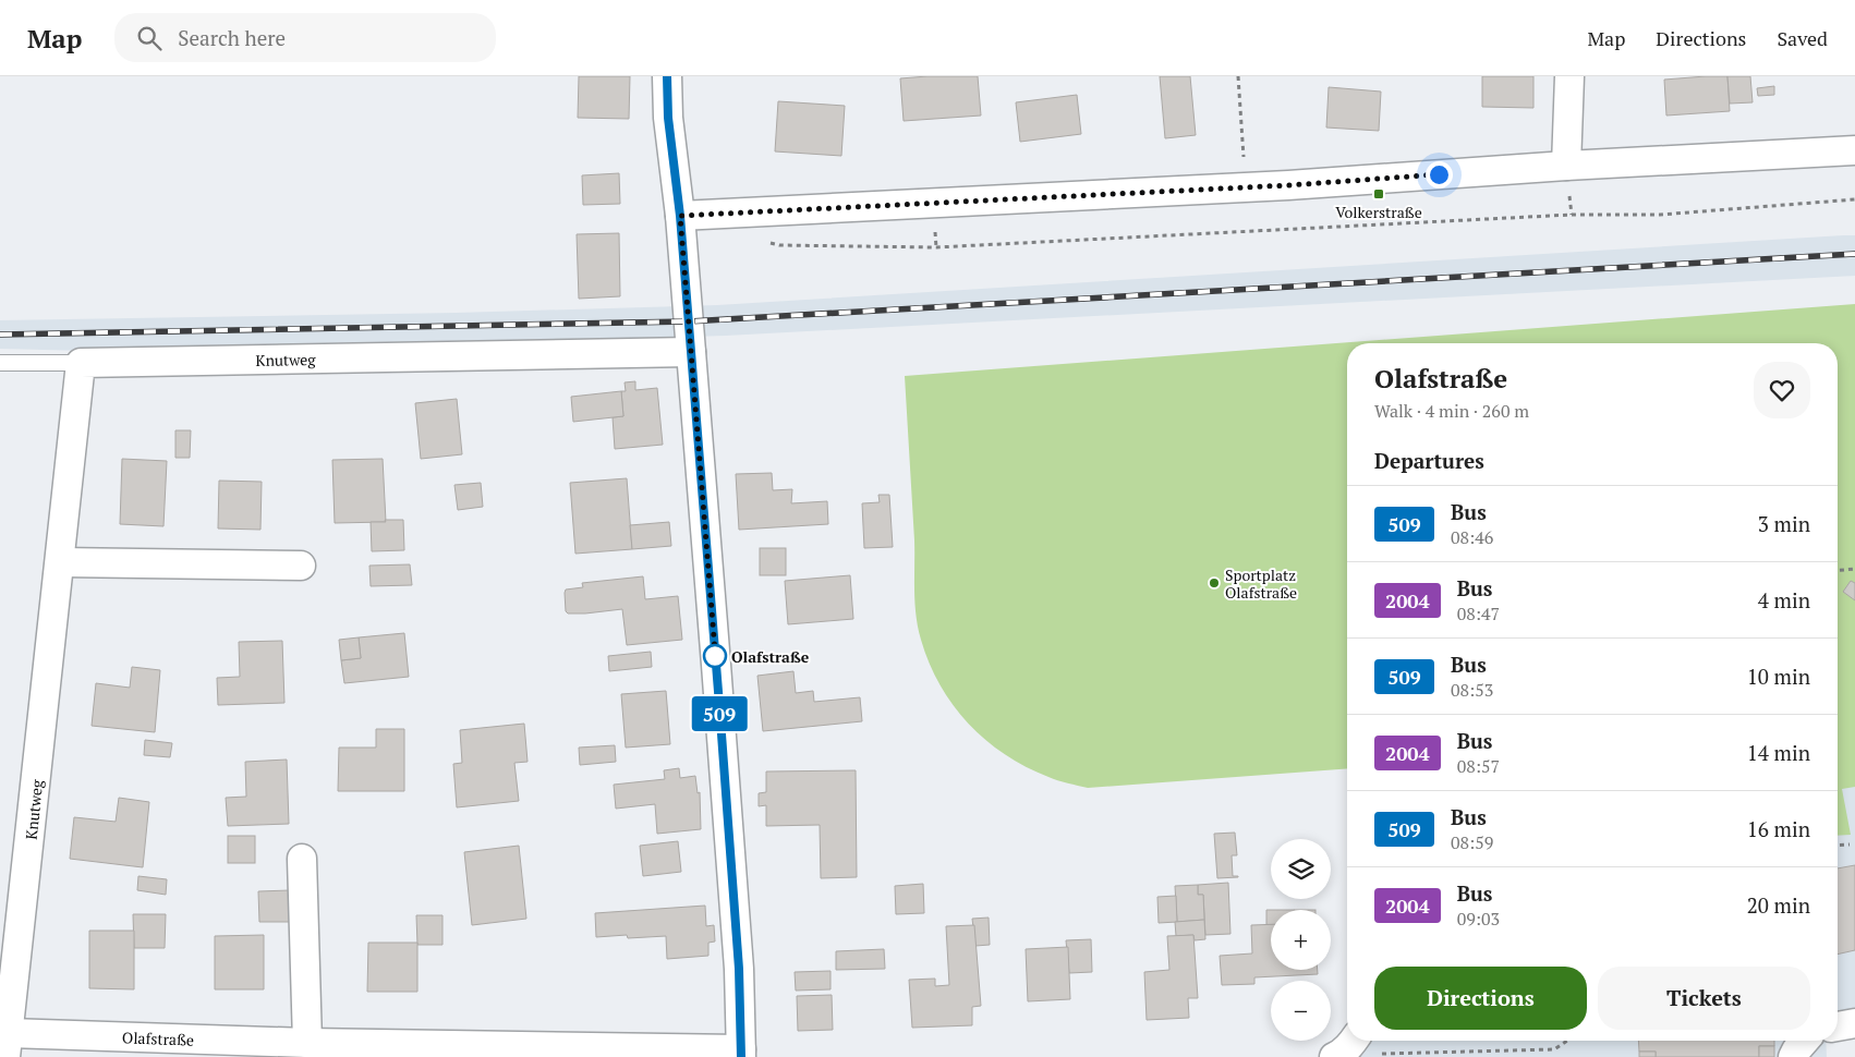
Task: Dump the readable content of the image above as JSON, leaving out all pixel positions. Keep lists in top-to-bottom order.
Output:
{
  "streets": {
    "street": ["Knutweg", "Olafstraße"]
  },
  "crossings": [
    ["Knutweg", "Olafstraße"]
  ],
  "places": {
    "transit": ["Volkerstraße"],
    "other": ["Sportplatz Olafstraße", "Olafstraße"]
  },
  "lines": ["bus line 509"],
  "page": {
    "header": "Map",
    "search": "Search here",
    "nav": ["Map", "Directions", "Saved"],
    "on_map": "509",
    "heading": [
      ["Olafstraße", "Walk · 4 min · 260 m"],
      "Departures"
    ],
    "list": [
      {
        "mark": "509",
        "name": "Bus",
        "note": "08:46",
        "value": "3 min"
      },
      {
        "mark": "2004",
        "name": "Bus",
        "note": "08:47",
        "value": "4 min"
      },
      {
        "mark": "509",
        "name": "Bus",
        "note": "08:53",
        "value": "10 min"
      },
      {
        "mark": "2004",
        "name": "Bus",
        "note": "08:57",
        "value": "14 min"
      },
      {
        "mark": "509",
        "name": "Bus",
        "note": "08:59",
        "value": "16 min"
      },
      {
        "mark": "2004",
        "name": "Bus",
        "note": "09:03",
        "value": "20 min"
      }
    ],
    "map_buttons": ["+", "−"],
    "buttons": ["Directions", "Tickets"]
  }
}
